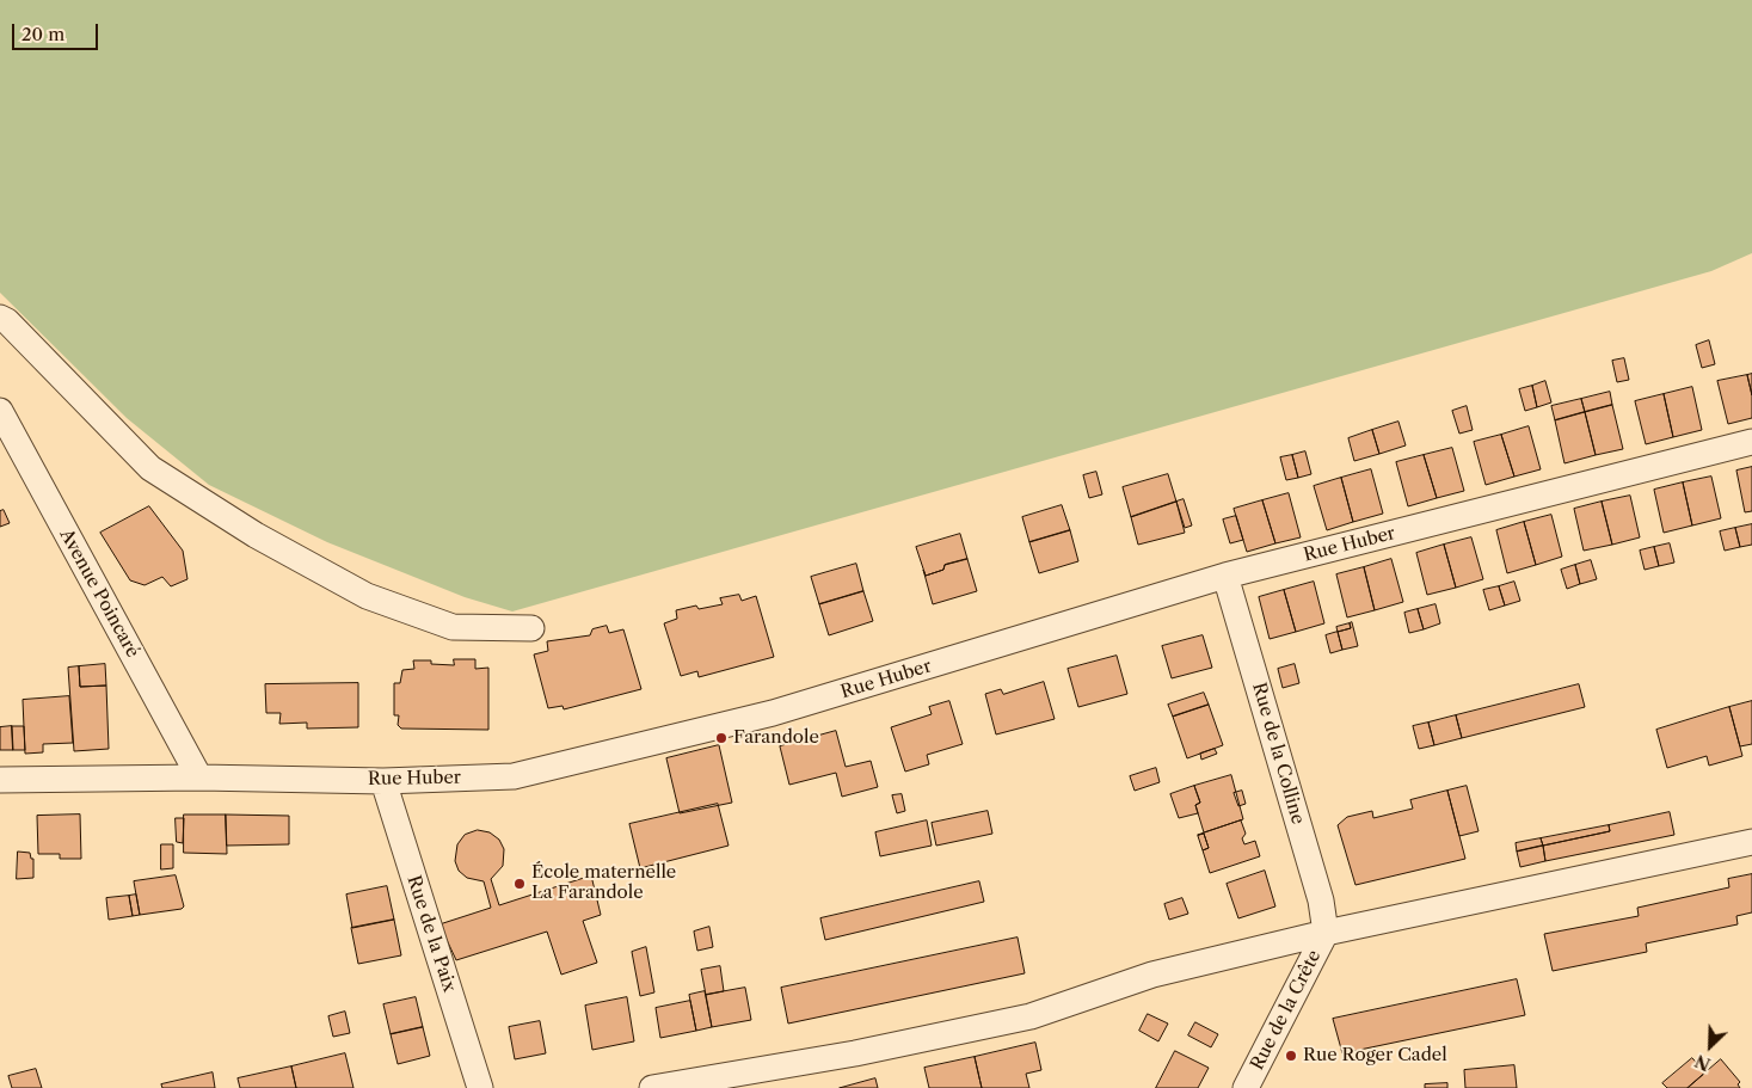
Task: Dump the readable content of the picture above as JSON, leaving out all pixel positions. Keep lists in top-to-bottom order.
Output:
{
  "streets": {
    "street": [
      "Rue Huber",
      "Avenue Poincaré",
      "Rue de la Colline",
      "Rue de la Paix",
      "Rue de la Crête"
    ]
  },
  "crossings": [
    ["Rue Huber", "Avenue Poincaré"],
    ["Rue Huber", "Rue de la Colline"],
    ["Rue Huber", "Rue de la Paix"],
    ["Rue de la Colline", "Rue de la Crête"]
  ],
  "places": ["Farandole", "École maternelle La Farandole", "Rue Roger Cadel"],
  "scale_bar": "20 m",
  "north": "bottom left"
}
